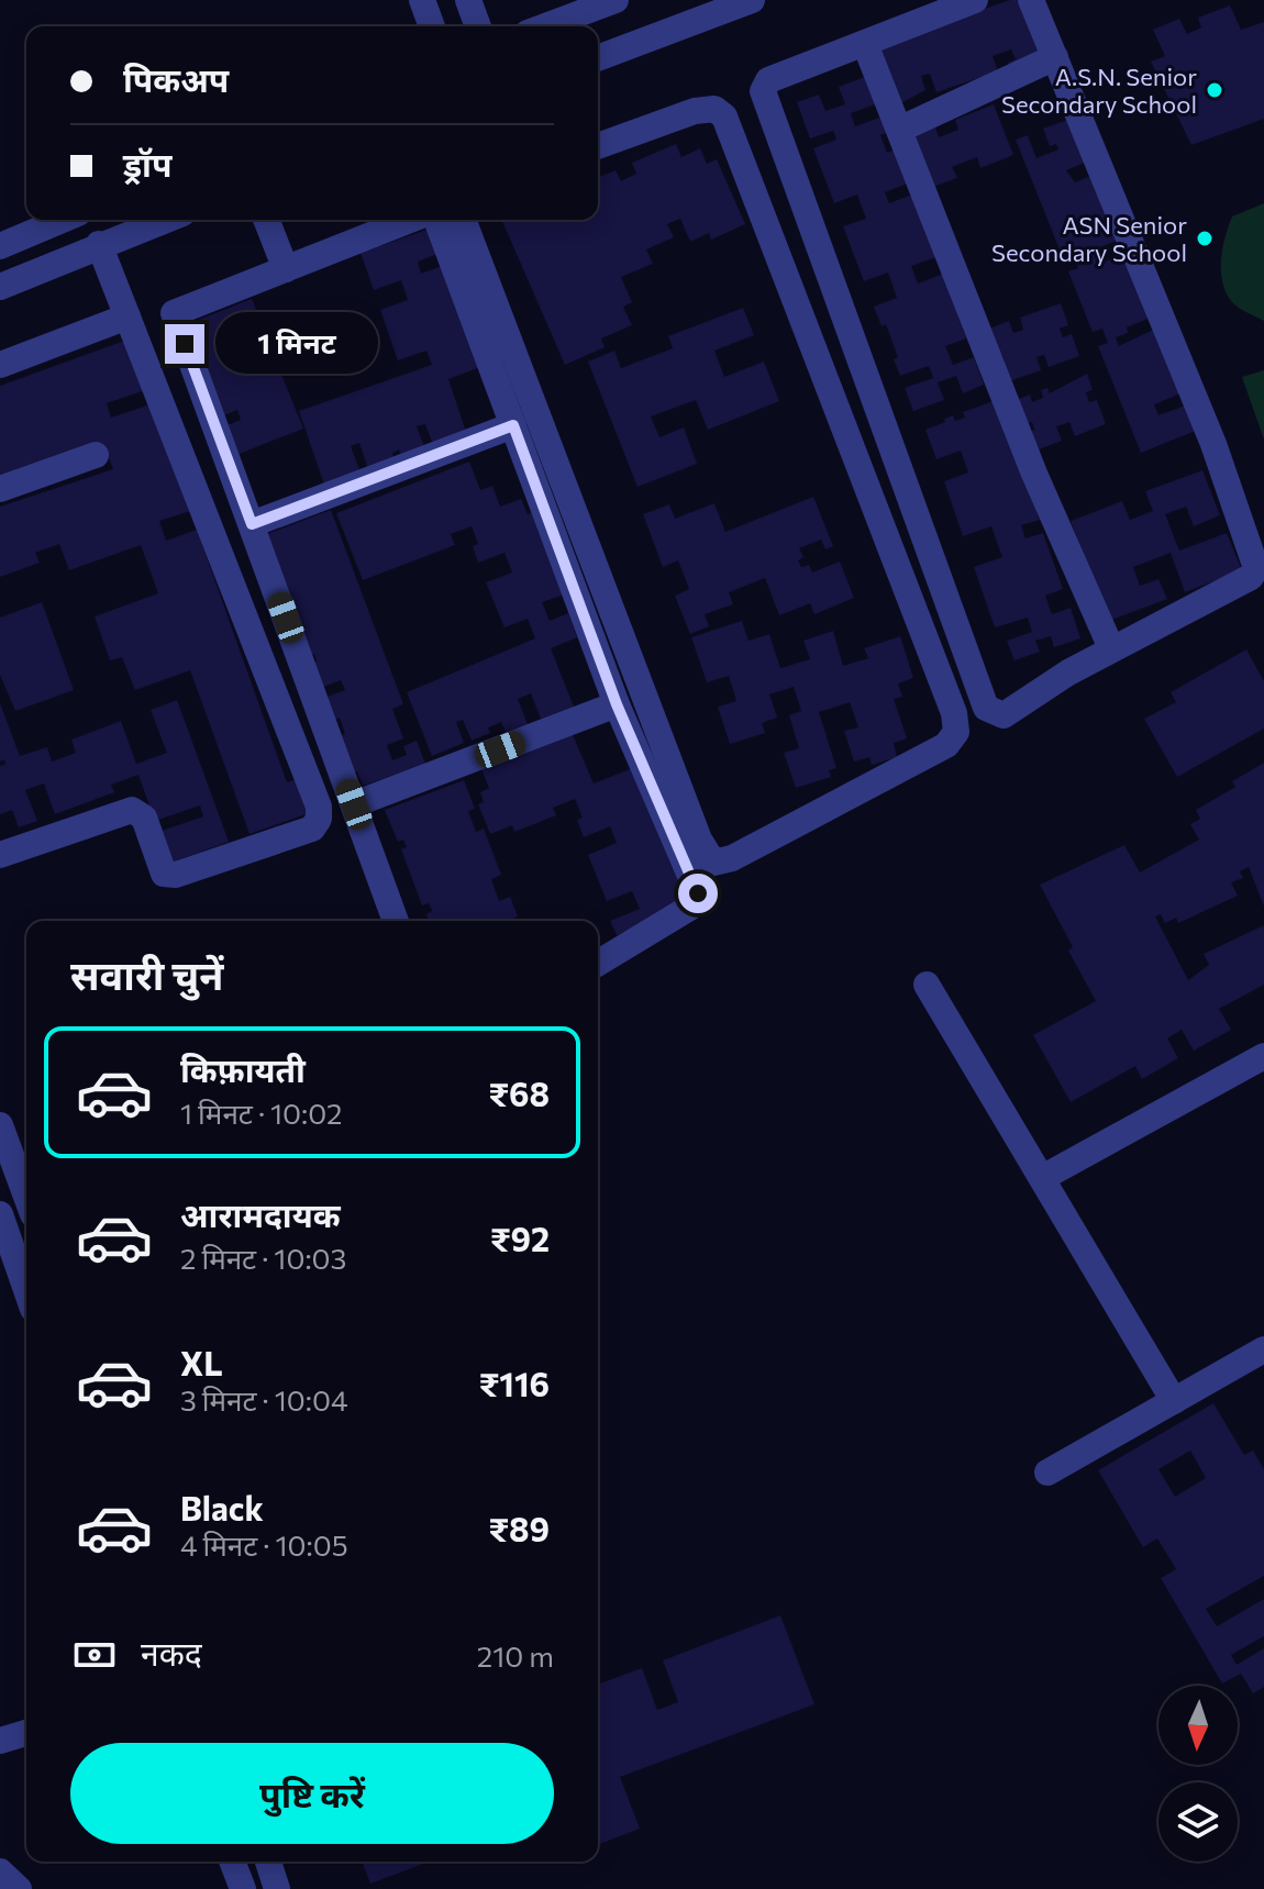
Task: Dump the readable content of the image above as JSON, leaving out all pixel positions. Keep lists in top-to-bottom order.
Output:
{
  "places": ["A.S.N. Senior Secondary School", "ASN Senior Secondary School"],
  "north": "bottom",
  "page": {
    "banner": ["पिकअप", "ड्रॉप"],
    "bubble": "1 मिनट",
    "heading": "सवारी चुनें",
    "list": [
      {
        "name": "किफ़ायती",
        "note": "1 मिनट · 10:02",
        "value": "₹68"
      },
      {
        "name": "आरामदायक",
        "note": "2 मिनट · 10:03",
        "value": "₹92"
      },
      {
        "name": "XL",
        "note": "3 मिनट · 10:04",
        "value": "₹116"
      },
      {
        "name": "Black",
        "note": "4 मिनट · 10:05",
        "value": "₹89"
      }
    ],
    "pay": ["नकद", "210 m"],
    "buttons": "पुष्टि करें"
  }
}
